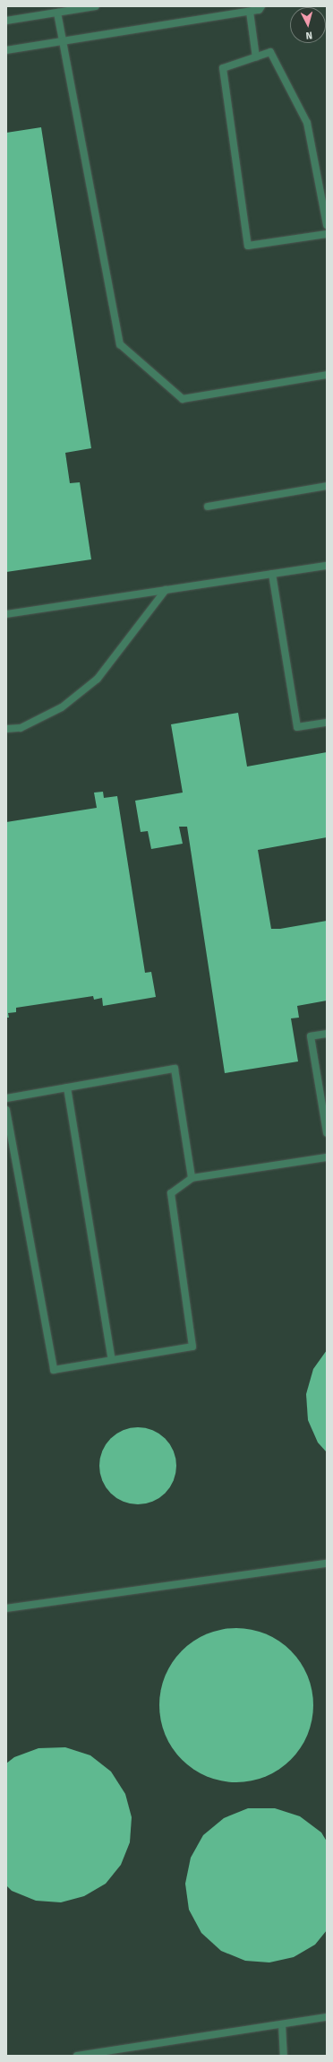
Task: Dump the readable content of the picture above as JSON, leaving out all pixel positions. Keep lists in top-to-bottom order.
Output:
{
  "north": "bottom"
}
